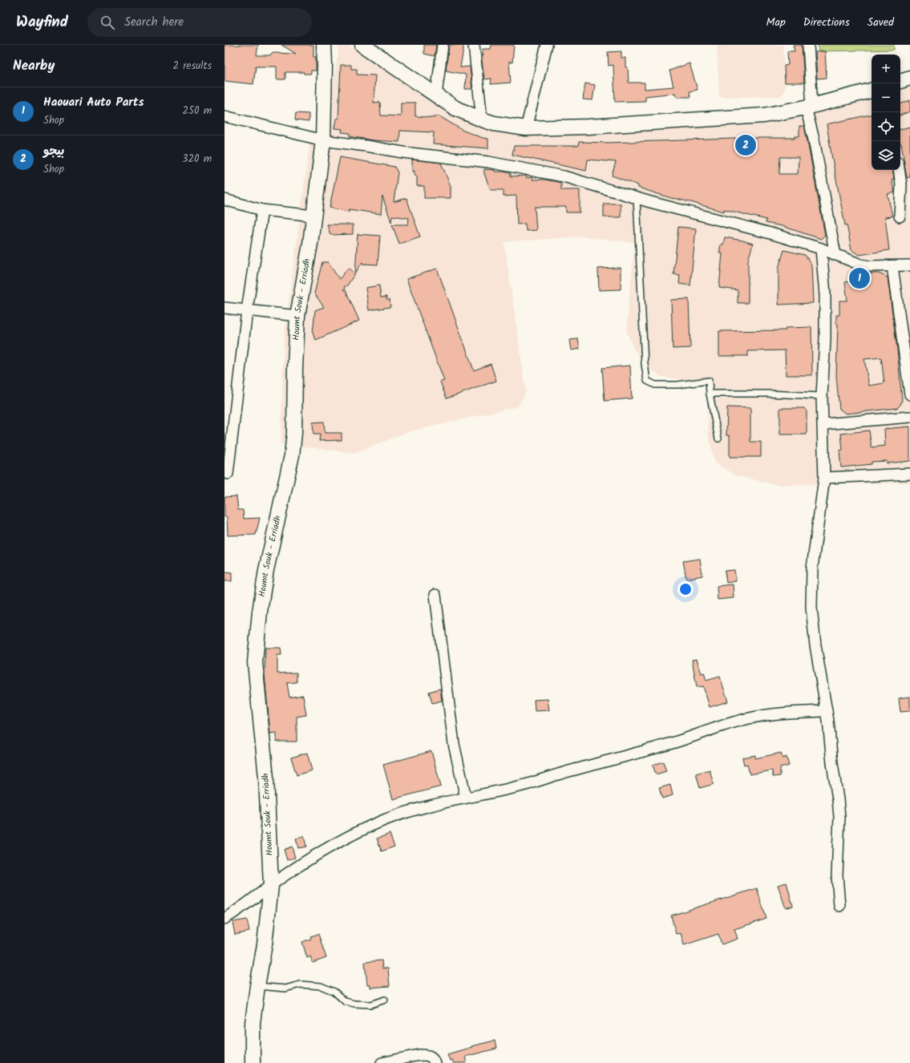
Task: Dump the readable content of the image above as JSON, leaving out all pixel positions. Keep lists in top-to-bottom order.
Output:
{
  "streets": {
    "street": ["Houmt Souk - Erriadh"]
  },
  "page": {
    "header": "Wayfind",
    "search": "Search here",
    "nav": ["Map", "Directions", "Saved"],
    "heading": ["Nearby", "2 results"],
    "map_buttons": ["+", "−"],
    "list": [
      {
        "mark": "1",
        "name": "Haouari Auto Parts",
        "note": "Shop",
        "value": "250 m"
      },
      {
        "mark": "2",
        "name": "بيجو",
        "note": "Shop",
        "value": "320 m"
      }
    ],
    "pins": ["2", "1"]
  }
}
